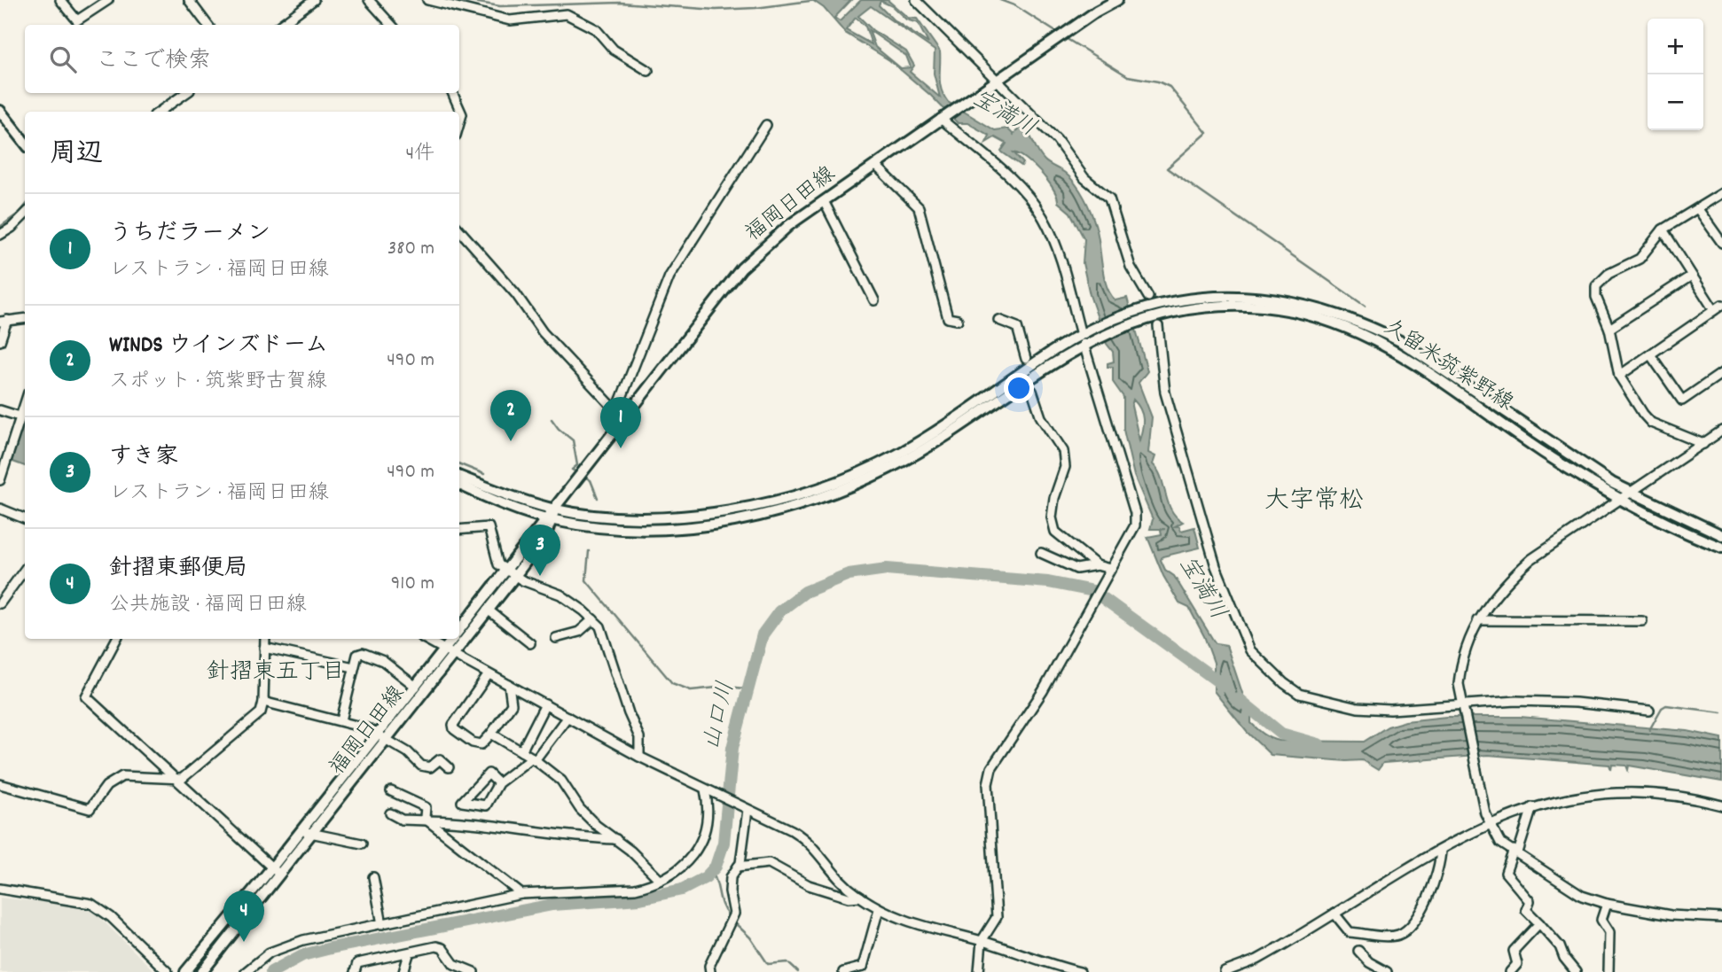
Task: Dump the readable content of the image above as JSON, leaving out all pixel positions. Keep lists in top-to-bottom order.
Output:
{
  "streets": {
    "main road": ["福岡日田線", "久留米筑紫野線"]
  },
  "crossings": [
    ["福岡日田線", "久留米筑紫野線"]
  ],
  "districts": ["大字常松", "針摺東五丁目"],
  "water": ["宝満川", "山口川"],
  "page": {
    "map_buttons": ["+", "−"],
    "search": "ここで検索",
    "heading": ["周辺", "4件"],
    "list": [
      {
        "mark": "1",
        "name": "うちだラーメン",
        "note": "レストラン · 福岡日田線",
        "value": "380 m"
      },
      {
        "mark": "2",
        "name": "WINDS ウインズドーム",
        "note": "スポット · 筑紫野古賀線",
        "value": "490 m"
      },
      {
        "mark": "3",
        "name": "すき家",
        "note": "レストラン · 福岡日田線",
        "value": "490 m"
      },
      {
        "mark": "4",
        "name": "針摺東郵便局",
        "note": "公共施設 · 福岡日田線",
        "value": "910 m"
      }
    ],
    "pins": [
      "2",
      "1",
      "3",
      "4"
    ]
  }
}
